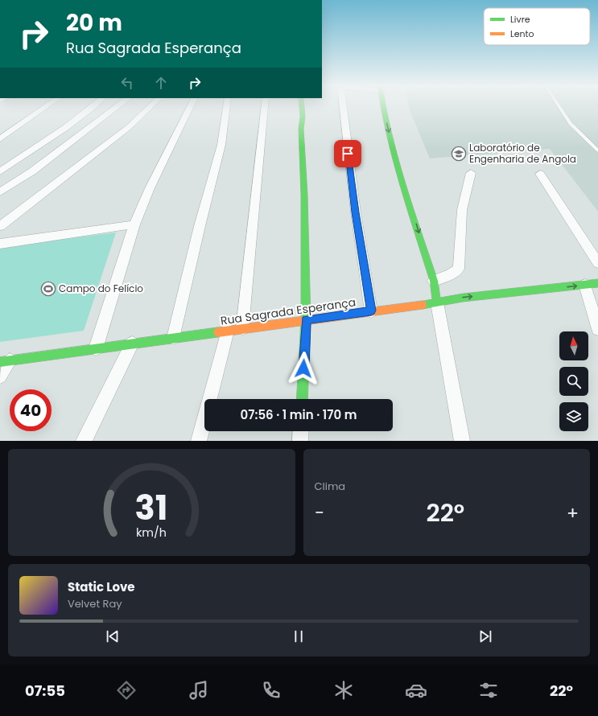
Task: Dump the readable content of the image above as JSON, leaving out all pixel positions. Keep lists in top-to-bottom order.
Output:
{
  "streets": {
    "street": ["Rua Sagrada Esperança"]
  },
  "places": {
    "school or university": ["Laboratório de Engenharia de Angola"],
    "sports": ["Campo do Felício"]
  },
  "legend": ["Livre", "Lento"],
  "north": "top",
  "page": {
    "turn": ["20 m", "Rua Sagrada Esperança"],
    "limit": "40",
    "trip": "07:56 · 1 min · 170 m",
    "tile": "Clima",
    "heat": ["−", "22°", "+"],
    "song": ["Static Love", "Velvet Ray"],
    "tabs": ["07:55", "22°"],
    "gauge": ["31", "km/h"]
  }
}
